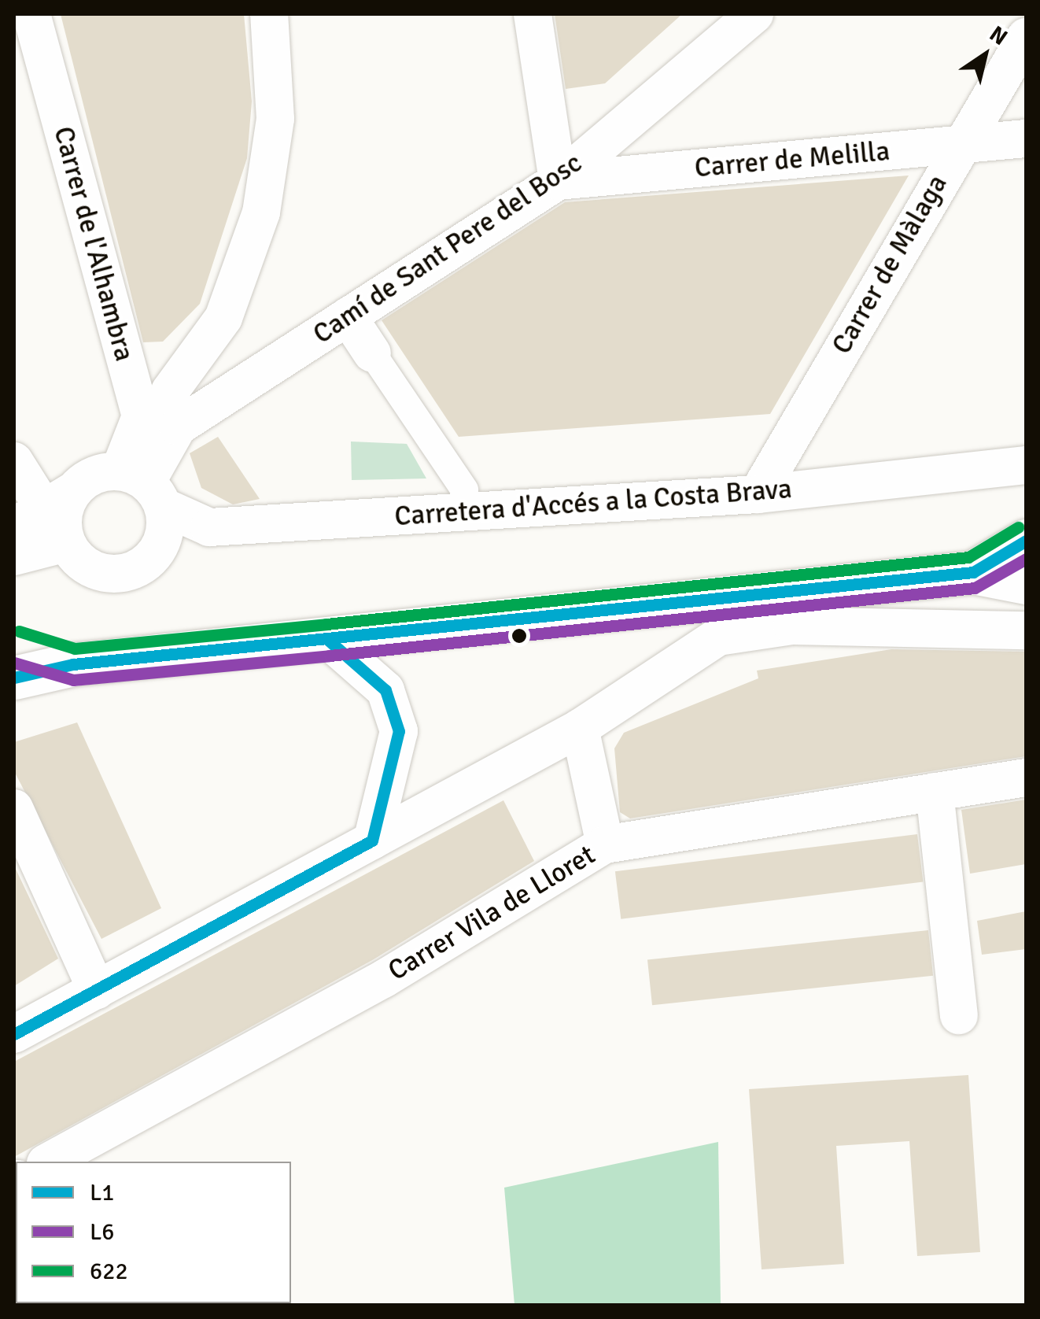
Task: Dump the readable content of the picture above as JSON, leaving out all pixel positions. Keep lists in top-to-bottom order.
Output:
{
  "streets": {
    "street": [
      "Carrer de Melilla",
      "Carrer de l'Alhambra",
      "Camí de Sant Pere del Bosc",
      "Carrer de Màlaga",
      "Carretera d'Accés a la Costa Brava",
      "Carrer Vila de Lloret"
    ]
  },
  "crossings": [
    ["Carrer de Melilla", "Camí de Sant Pere del Bosc"],
    ["Carrer de Melilla", "Carrer de Màlaga"],
    ["Carrer de l'Alhambra", "Camí de Sant Pere del Bosc"],
    ["Carrer de l'Alhambra", "Carretera d'Accés a la Costa Brava"],
    ["Camí de Sant Pere del Bosc", "Carretera d'Accés a la Costa Brava"],
    ["Carrer de Màlaga", "Carretera d'Accés a la Costa Brava"]
  ],
  "lines": ["transit line 622", "transit line L1", "transit line L6"],
  "legend": ["L1", "L6", "622"],
  "north": "top right"
}
